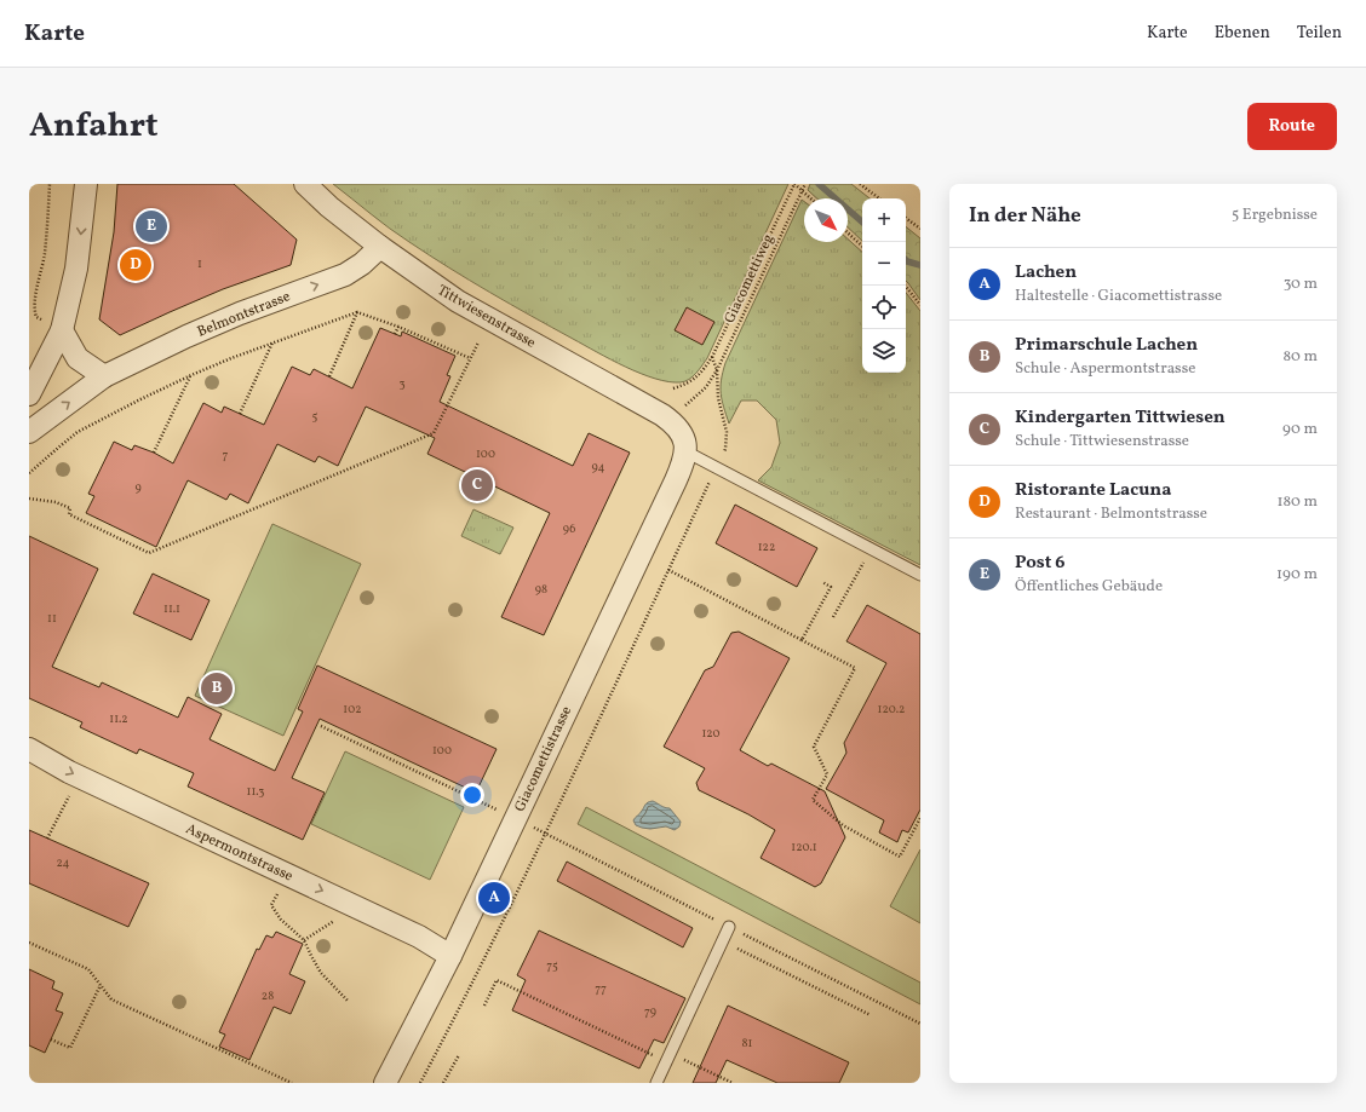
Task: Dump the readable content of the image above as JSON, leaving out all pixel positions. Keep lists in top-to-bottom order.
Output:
{
  "streets": {
    "street": [
      "Belmontstrasse",
      "Tittwiesenstrasse",
      "Giacomettistrasse",
      "Aspermontstrasse"
    ],
    "path": ["Giacomettiweg"]
  },
  "crossings": [
    ["Giacomettiweg", "Tittwiesenstrasse"],
    ["Belmontstrasse", "Tittwiesenstrasse"],
    ["Tittwiesenstrasse", "Giacomettistrasse"],
    ["Giacomettistrasse", "Aspermontstrasse"]
  ],
  "one_way": ["Belmontstrasse"],
  "house_numbers": [
    "1",
    "3",
    "5",
    "100",
    "7",
    "94",
    "9",
    "96",
    "122",
    "98",
    "11.1",
    "11",
    "102",
    "120.2",
    "11.2",
    "120",
    "100",
    "11.3",
    "120.1",
    "24",
    "75",
    "77",
    "28",
    "79",
    "81"
  ],
  "north": "bottom right",
  "page": {
    "header": "Karte",
    "nav": ["Karte", "Ebenen", "Teilen"],
    "title": "Anfahrt",
    "buttons": "Route",
    "heading": ["In der Nähe", "5 Ergebnisse"],
    "map_buttons": ["+", "−"],
    "pins": [
      "E",
      "D",
      "C",
      "B",
      "A"
    ],
    "list": [
      {
        "mark": "A",
        "name": "Lachen",
        "note": "Haltestelle · Giacomettistrasse",
        "value": "30 m"
      },
      {
        "mark": "B",
        "name": "Primarschule Lachen",
        "note": "Schule · Aspermontstrasse",
        "value": "80 m"
      },
      {
        "mark": "C",
        "name": "Kindergarten Tittwiesen",
        "note": "Schule · Tittwiesenstrasse",
        "value": "90 m"
      },
      {
        "mark": "D",
        "name": "Ristorante Lacuna",
        "note": "Restaurant · Belmontstrasse",
        "value": "180 m"
      },
      {
        "mark": "E",
        "name": "Post 6",
        "note": "Öffentliches Gebäude",
        "value": "190 m"
      }
    ]
  }
}
